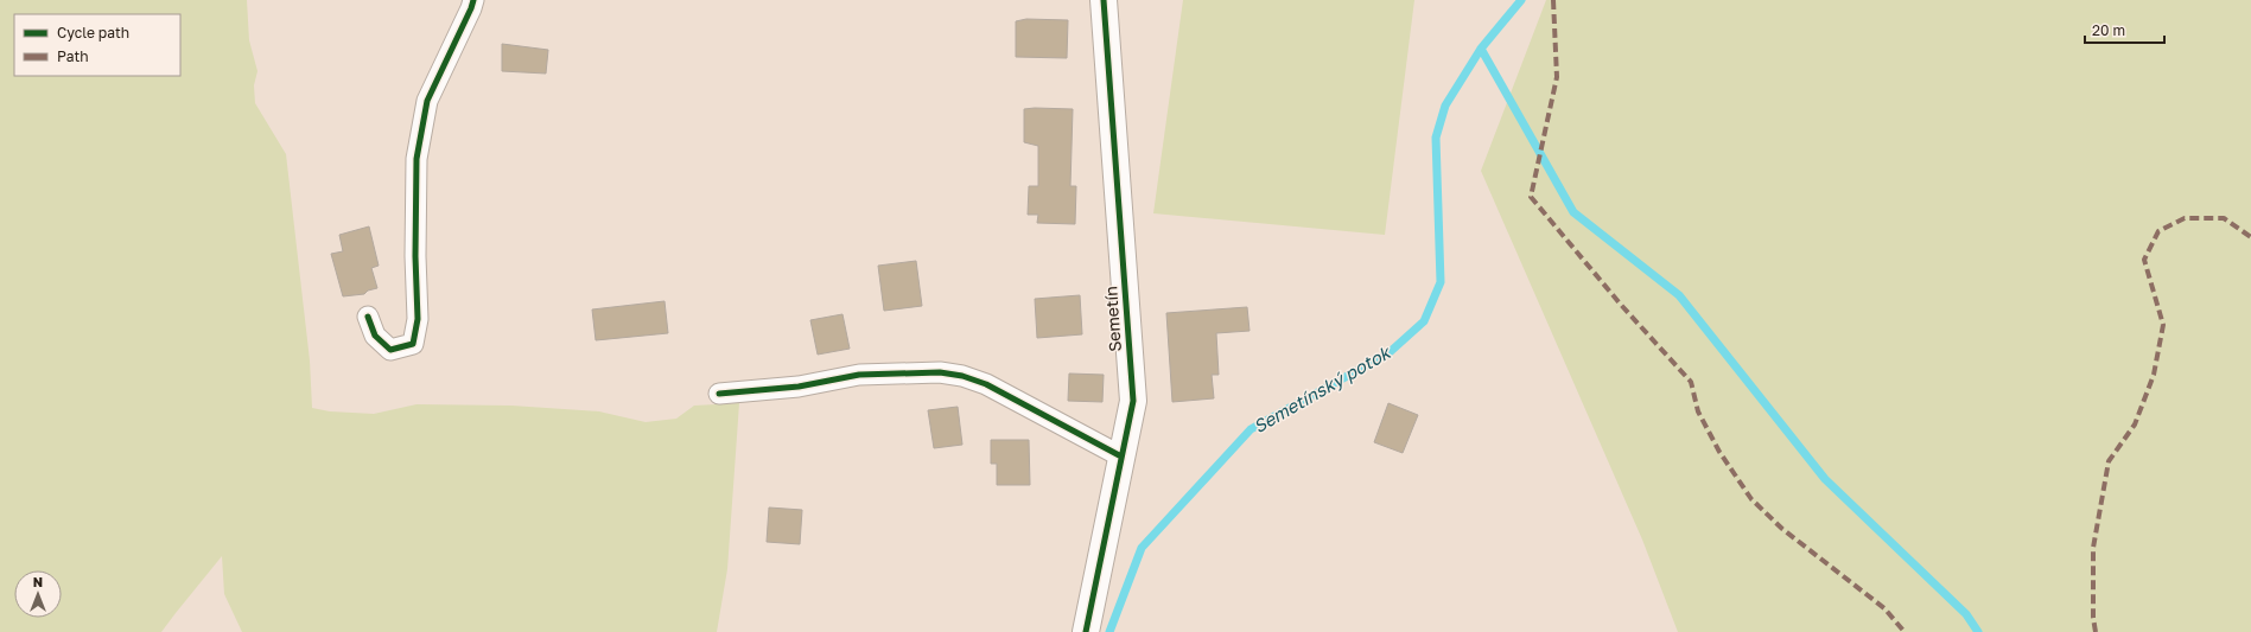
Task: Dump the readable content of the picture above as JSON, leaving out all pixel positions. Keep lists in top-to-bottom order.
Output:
{
  "streets": {
    "street": ["Semetín"]
  },
  "water": ["Semetínský potok"],
  "legend": ["Cycle path", "Path"],
  "scale_bar": "20 m",
  "north": "top"
}
